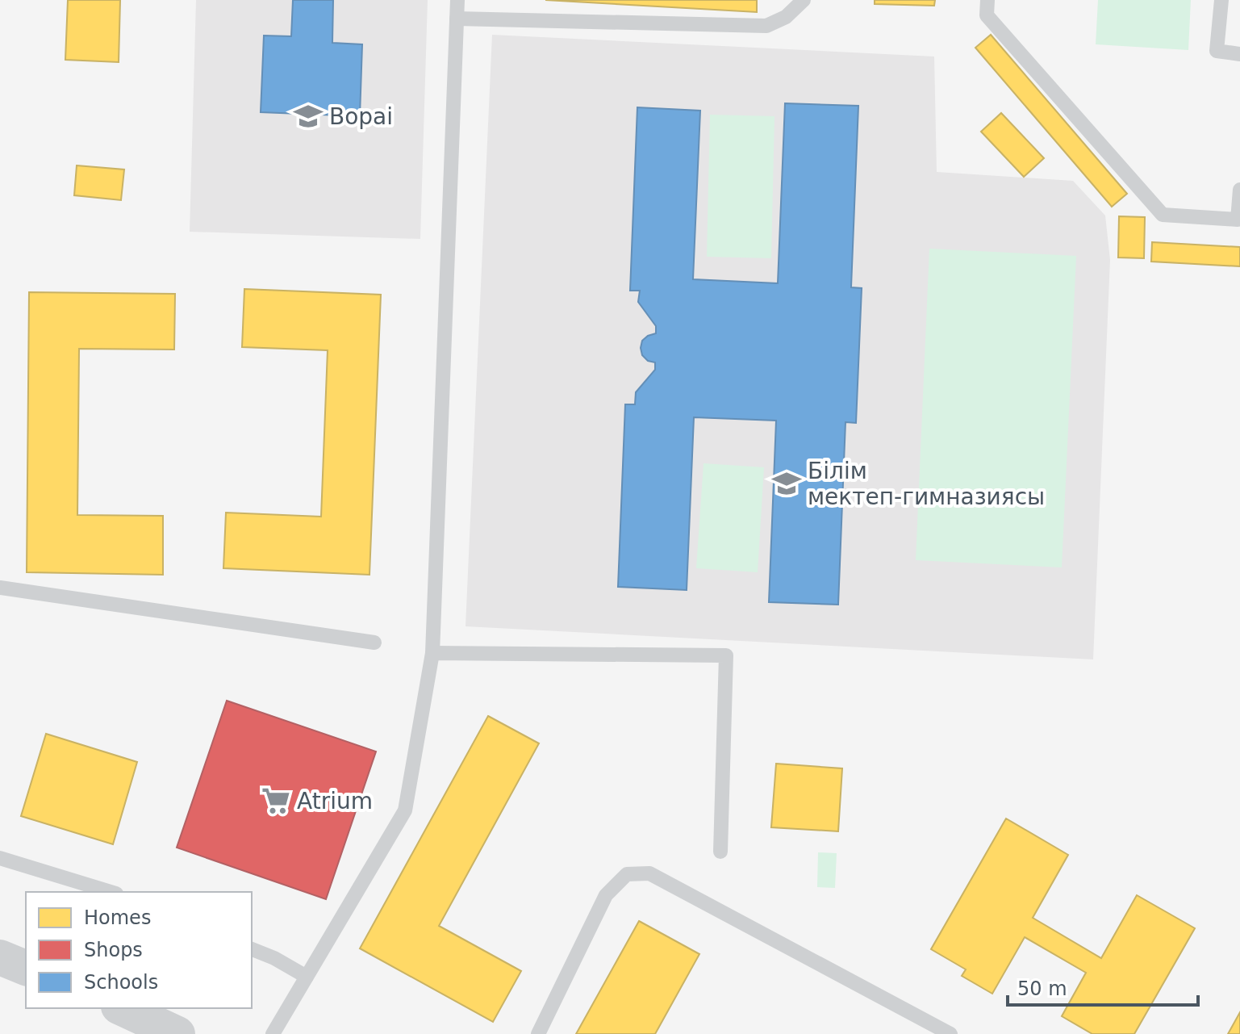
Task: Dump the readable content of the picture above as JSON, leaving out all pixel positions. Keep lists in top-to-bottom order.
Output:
{
  "places": {
    "school or university": ["Bopai", "Білім мектеп-гимназиясы"],
    "supermarket": ["Atrium"]
  },
  "legend": ["Homes", "Shops", "Schools"],
  "scale_bar": "50 m"
}
